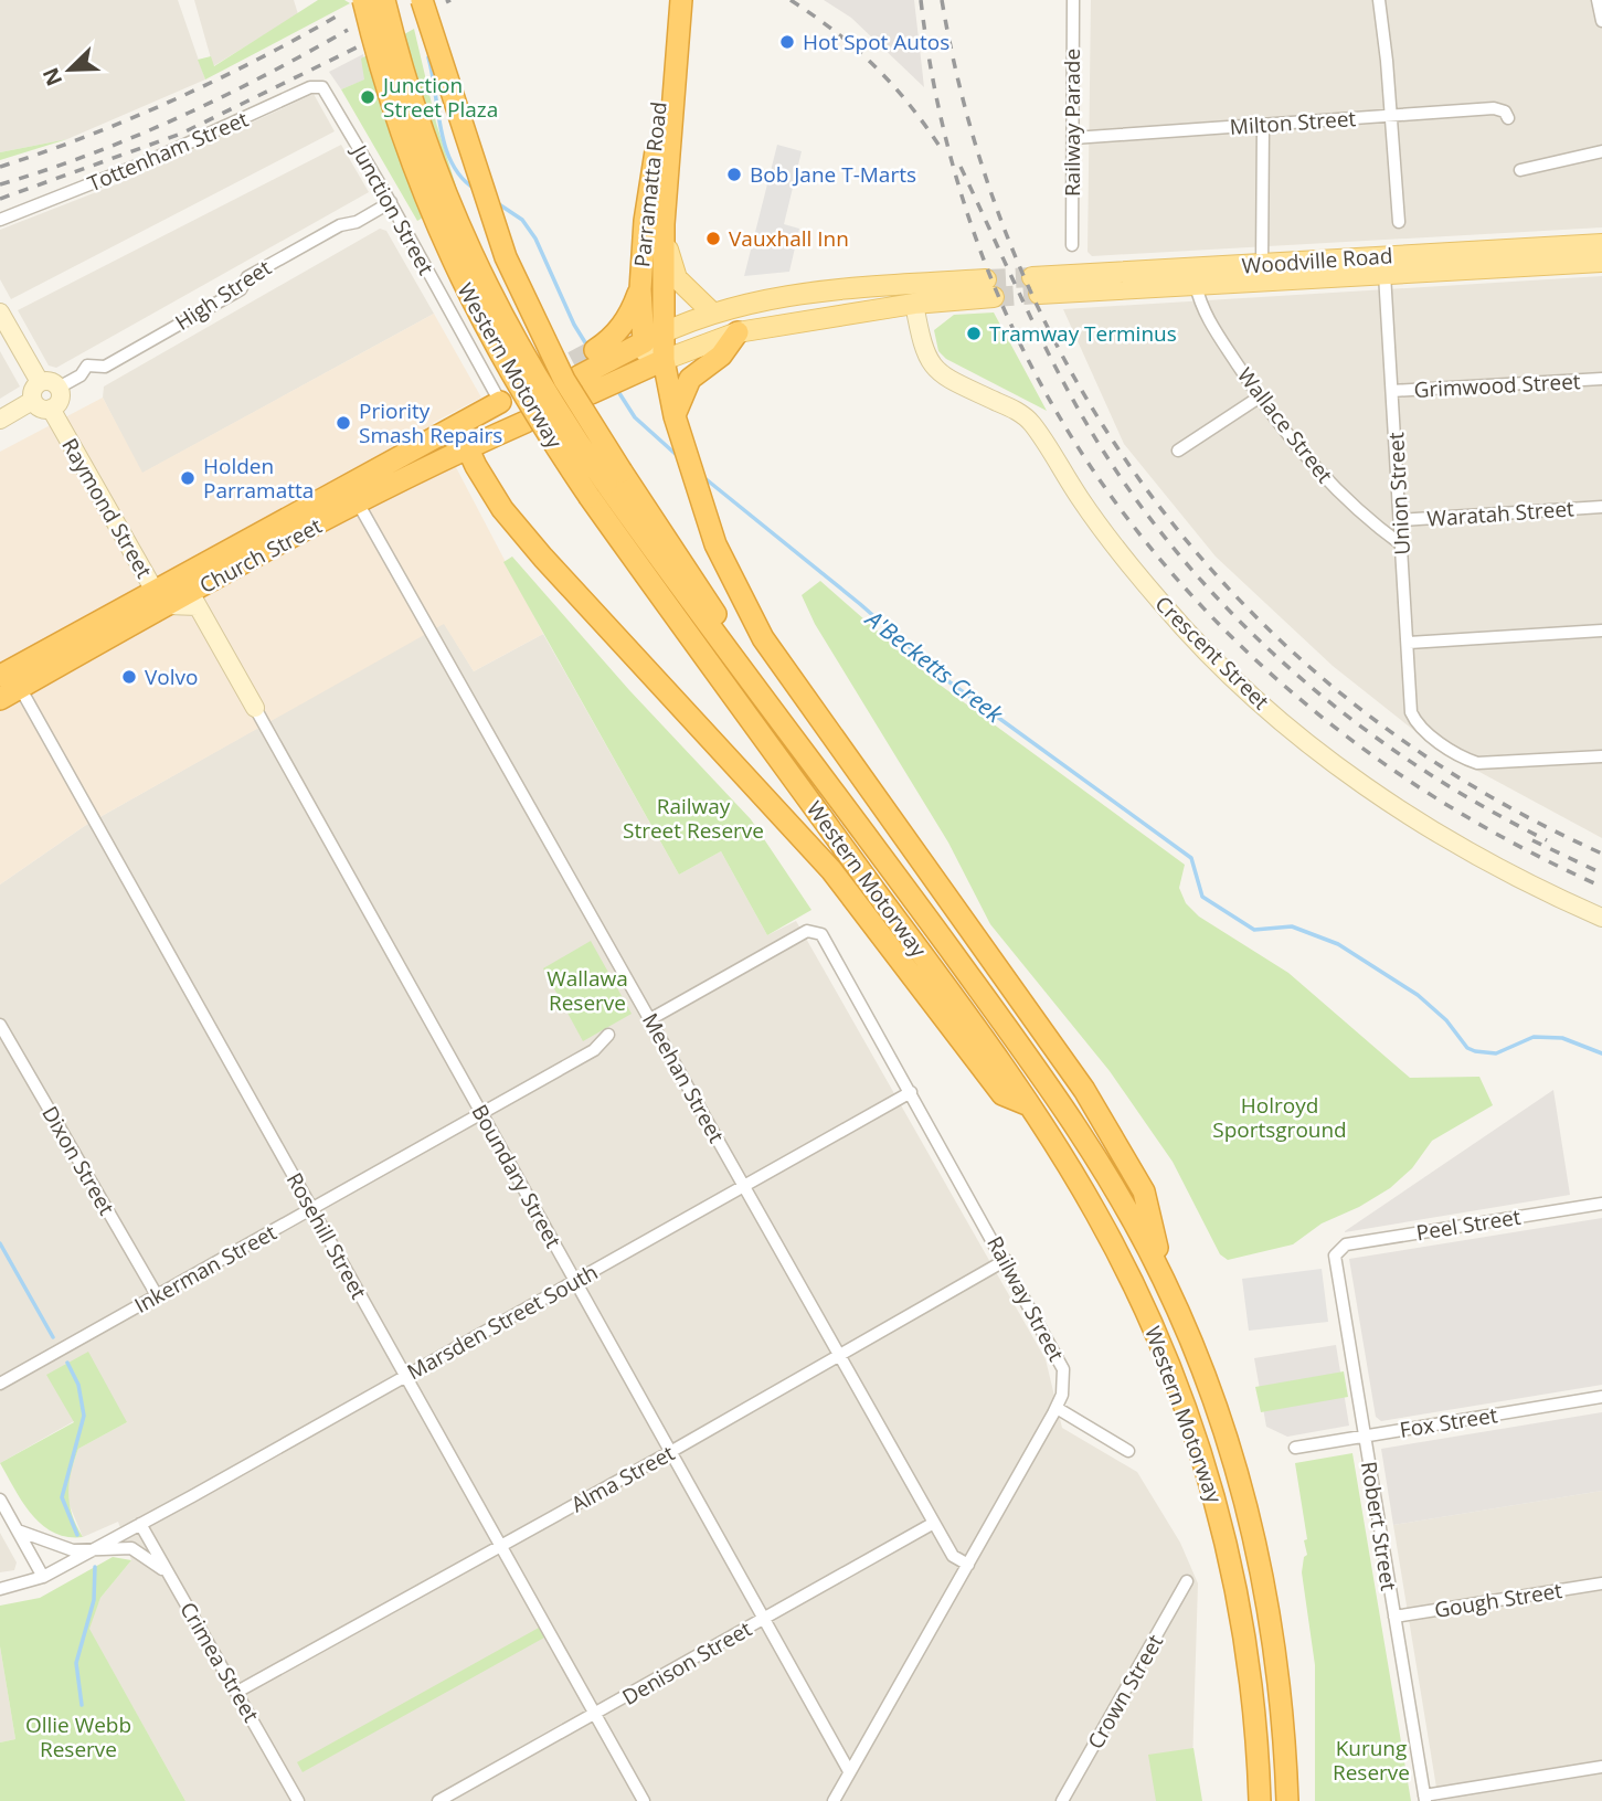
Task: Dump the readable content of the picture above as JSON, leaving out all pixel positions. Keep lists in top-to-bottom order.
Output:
{
  "streets": {
    "highway": ["Parramatta Road", "Western Motorway", "Church Street"],
    "main road": ["Woodville Road"],
    "street": [
      "Railway Parade",
      "Milton Street",
      "Tottenham Street",
      "Junction Street",
      "High Street",
      "Grimwood Street",
      "Wallace Street",
      "Union Street",
      "Raymond Street",
      "Waratah Street",
      "Crescent Street",
      "Meehan Street",
      "Dixon Street",
      "Boundary Street",
      "Peel Street",
      "Rosehill Street",
      "Inkerman Street",
      "Railway Street",
      "Marsden Street South",
      "Fox Street",
      "Alma Street",
      "Robert Street",
      "Gough Street",
      "Crimea Street",
      "Denison Street",
      "Crown Street"
    ]
  },
  "crossings": [
    ["Railway Parade", "Milton Street"],
    ["Tottenham Street", "Junction Street"],
    ["Parramatta Road", "Western Motorway"],
    ["Junction Street", "High Street"],
    ["Junction Street", "Church Street"],
    ["Woodville Road", "Wallace Street"],
    ["Woodville Road", "Union Street"],
    ["High Street", "Raymond Street"],
    ["Grimwood Street", "Union Street"],
    ["Wallace Street", "Union Street"],
    ["Union Street", "Waratah Street"],
    ["Raymond Street", "Church Street"],
    ["Church Street", "Meehan Street"],
    ["Church Street", "Boundary Street"],
    ["Church Street", "Rosehill Street"],
    ["Meehan Street", "Railway Street"],
    ["Meehan Street", "Marsden Street South"],
    ["Meehan Street", "Alma Street"],
    ["Meehan Street", "Denison Street"],
    ["Dixon Street", "Inkerman Street"],
    ["Boundary Street", "Inkerman Street"],
    ["Boundary Street", "Railway Street"],
    ["Boundary Street", "Marsden Street South"],
    ["Boundary Street", "Alma Street"],
    ["Boundary Street", "Denison Street"],
    ["Peel Street", "Robert Street"],
    ["Rosehill Street", "Inkerman Street"],
    ["Rosehill Street", "Marsden Street South"],
    ["Rosehill Street", "Alma Street"],
    ["Rosehill Street", "Denison Street"],
    ["Railway Street", "Marsden Street South"],
    ["Railway Street", "Alma Street"],
    ["Marsden Street South", "Crimea Street"],
    ["Fox Street", "Robert Street"],
    ["Alma Street", "Crimea Street"],
    ["Robert Street", "Gough Street"]
  ],
  "water": ["A'Becketts Creek"],
  "parks": [
    "Railway Street Reserve",
    "Wallawa Reserve",
    "Holroyd Sportsground",
    "Ollie Webb Reserve",
    "Kurung Reserve"
  ],
  "places": [
    "Hot Spot Autos",
    "Junction Street Plaza",
    "Bob Jane T-Marts",
    "Vauxhall Inn",
    "Tramway Terminus",
    "Priority Smash Repairs",
    "Holden Parramatta",
    "Volvo"
  ],
  "north": "bottom left"
}
